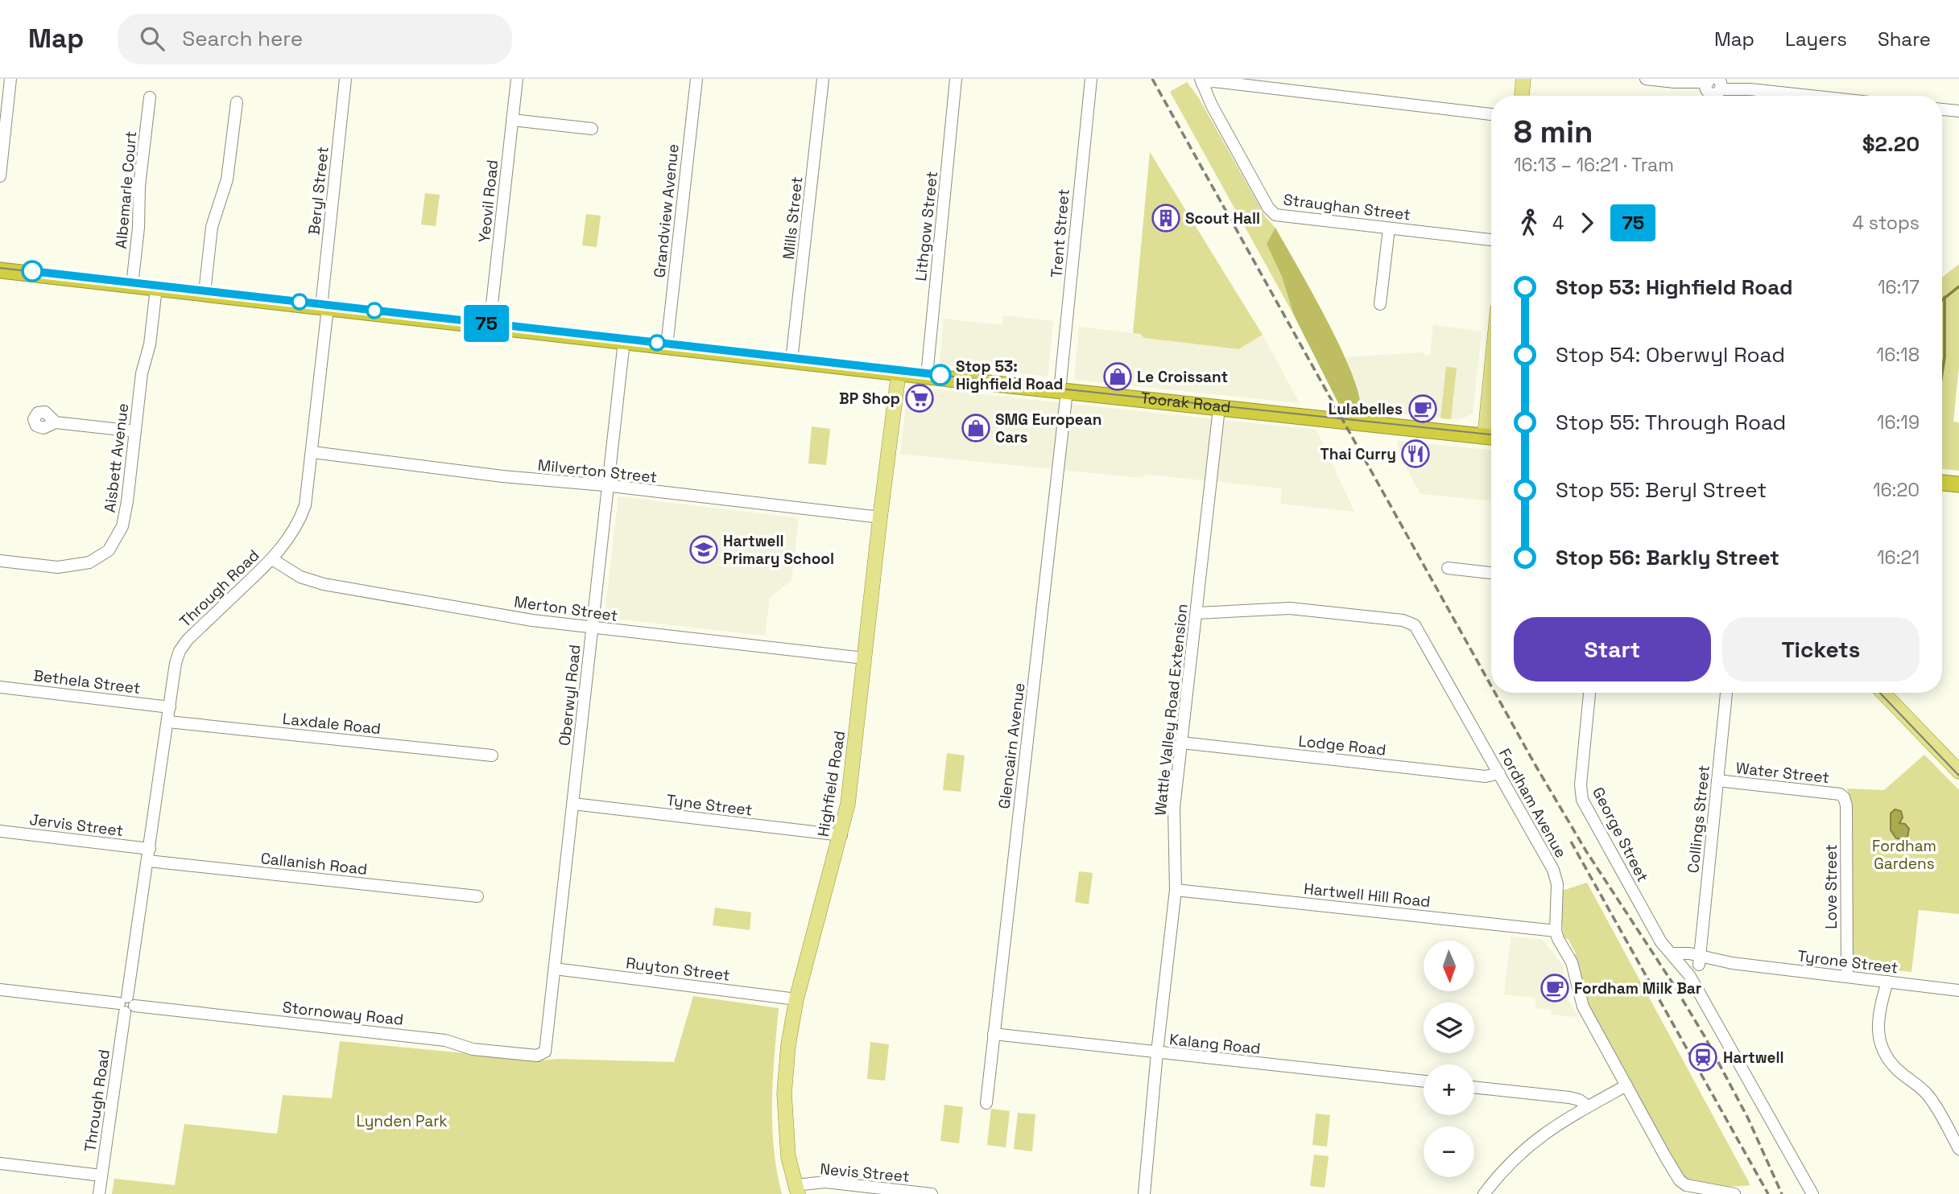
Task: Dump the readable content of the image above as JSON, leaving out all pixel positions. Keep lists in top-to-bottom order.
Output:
{
  "streets": {
    "highway": ["Toorak Road"],
    "main road": ["Highfield Road"],
    "street": [
      "Albemarle Court",
      "Beryl Street",
      "Yeovil Road",
      "Straughan Street",
      "Grandview Avenue",
      "Mills Street",
      "Lithgow Street",
      "Trent Street",
      "Aisbett Avenue",
      "Milverton Street",
      "Through Road",
      "Merton Street",
      "Bethela Street",
      "Oberwyl Road",
      "Wattle Valley Road Extension",
      "Laxdale Road",
      "Lodge Road",
      "Glencairn Avenue",
      "Water Street",
      "Fordham Avenue",
      "Tyne Street",
      "Collings Street",
      "Jervis Street",
      "George Street",
      "Callanish Road",
      "Love Street",
      "Hartwell Hill Road",
      "Tyrone Street",
      "Ruyton Street",
      "Stornoway Road",
      "Kalang Road",
      "Nevis Street"
    ]
  },
  "crossings": [
    ["Albemarle Court", "Toorak Road"],
    ["Beryl Street", "Toorak Road"],
    ["Beryl Street", "Through Road"],
    ["Yeovil Road", "Toorak Road"],
    ["Grandview Avenue", "Toorak Road"],
    ["Mills Street", "Toorak Road"],
    ["Lithgow Street", "Toorak Road"],
    ["Trent Street", "Toorak Road"],
    ["Trent Street", "Glencairn Avenue"],
    ["Toorak Road", "Aisbett Avenue"],
    ["Toorak Road", "Through Road"],
    ["Toorak Road", "Oberwyl Road"],
    ["Toorak Road", "Wattle Valley Road Extension"],
    ["Toorak Road", "Glencairn Avenue"],
    ["Toorak Road", "Highfield Road"],
    ["Milverton Street", "Through Road"],
    ["Milverton Street", "Oberwyl Road"],
    ["Milverton Street", "Highfield Road"],
    ["Through Road", "Merton Street"],
    ["Through Road", "Bethela Street"],
    ["Through Road", "Laxdale Road"],
    ["Through Road", "Jervis Street"],
    ["Through Road", "Callanish Road"],
    ["Through Road", "Stornoway Road"],
    ["Merton Street", "Oberwyl Road"],
    ["Merton Street", "Highfield Road"],
    ["Oberwyl Road", "Tyne Street"],
    ["Oberwyl Road", "Ruyton Street"],
    ["Oberwyl Road", "Stornoway Road"],
    ["Wattle Valley Road Extension", "Lodge Road"],
    ["Wattle Valley Road Extension", "Fordham Avenue"],
    ["Wattle Valley Road Extension", "Hartwell Hill Road"],
    ["Wattle Valley Road Extension", "Kalang Road"],
    ["Lodge Road", "Fordham Avenue"],
    ["Glencairn Avenue", "Kalang Road"],
    ["Water Street", "Collings Street"],
    ["Water Street", "Love Street"],
    ["Highfield Road", "Tyne Street"],
    ["Highfield Road", "Ruyton Street"],
    ["Highfield Road", "Nevis Street"],
    ["Fordham Avenue", "Hartwell Hill Road"],
    ["Collings Street", "Tyrone Street"],
    ["George Street", "Tyrone Street"],
    ["Love Street", "Tyrone Street"]
  ],
  "parks": ["Fordham Gardens", "Lynden Park"],
  "places": {
    "building": ["Scout Hall"],
    "other": ["Stop 53: Highfield Road"],
    "shop": ["Le Croissant", "SMG European Cars"],
    "supermarket": ["BP Shop"],
    "cafe": ["Lulabelles", "Fordham Milk Bar"],
    "restaurant": ["Thai Curry"],
    "school or university": ["Hartwell Primary School"],
    "station": ["Hartwell"]
  },
  "lines": ["tram line 75"],
  "north": "bottom",
  "page": {
    "header": "Map",
    "search": "Search here",
    "nav": ["Map", "Layers", "Share"],
    "on_map": "75",
    "heading": ["8 min", "16:13 – 16:21 · Tram", "$2.20"],
    "legs": ["4", "75", "4 stops"],
    "list": [
      {
        "name": "Stop 53: Highfield Road",
        "value": "16:17"
      },
      {
        "name": "Stop 54: Oberwyl Road",
        "value": "16:18"
      },
      {
        "name": "Stop 55: Through Road",
        "value": "16:19"
      },
      {
        "name": "Stop 55: Beryl Street",
        "value": "16:20"
      },
      {
        "name": "Stop 56: Barkly Street",
        "value": "16:21"
      }
    ],
    "buttons": ["Start", "Tickets"],
    "map_buttons": ["+", "−"]
  }
}
